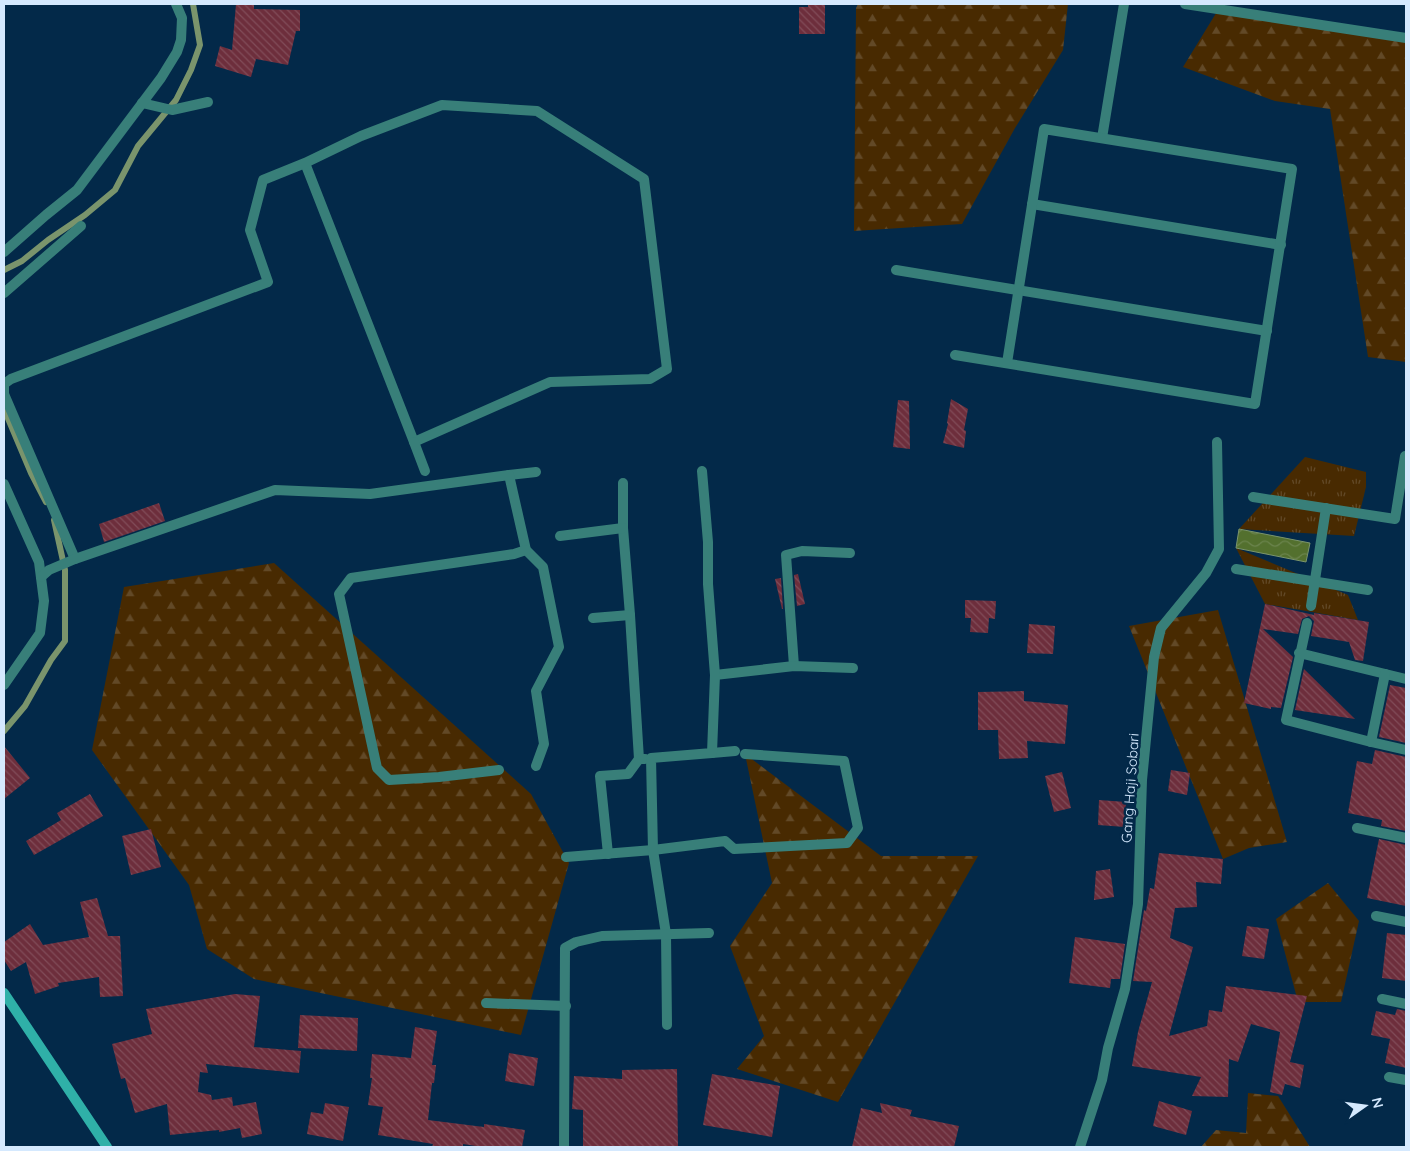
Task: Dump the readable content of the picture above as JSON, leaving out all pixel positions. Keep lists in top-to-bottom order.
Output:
{
  "streets": {
    "street": ["Gang Haji Sobari"]
  },
  "north": "right"
}
